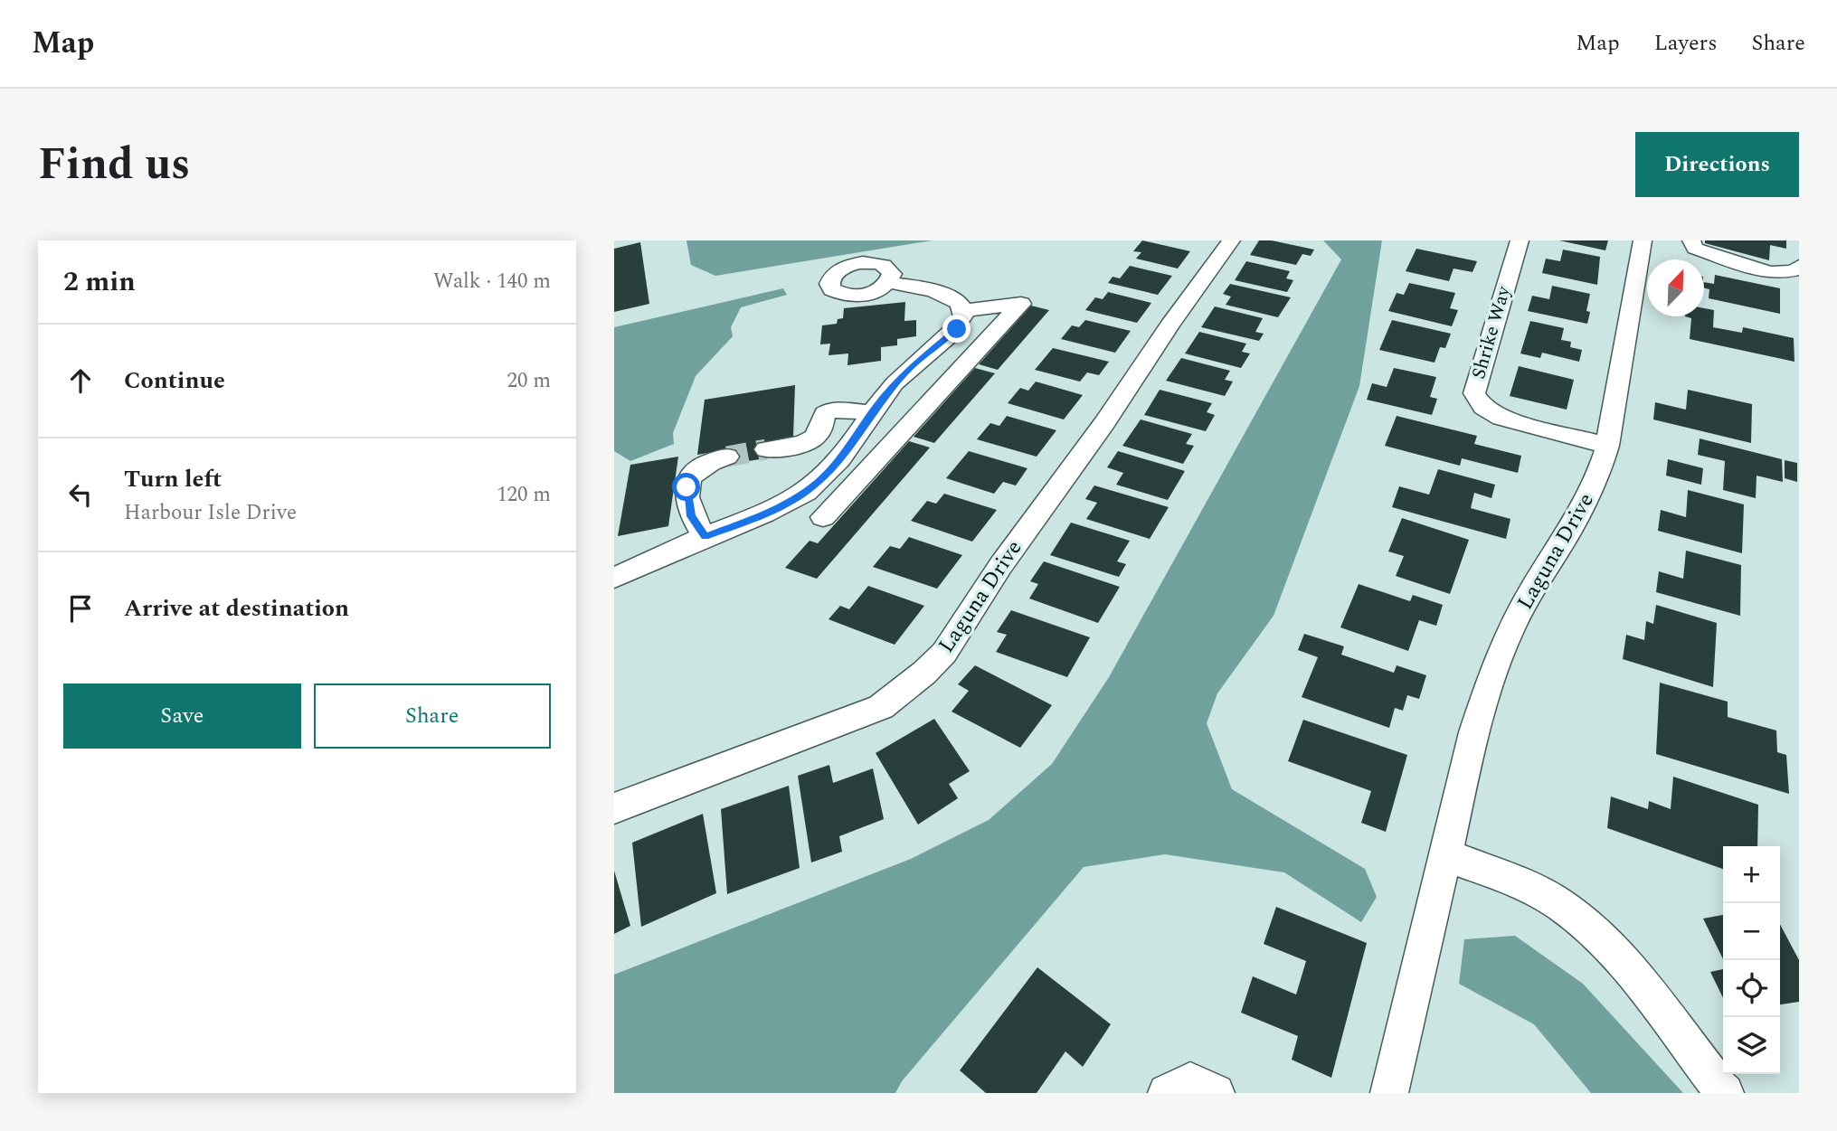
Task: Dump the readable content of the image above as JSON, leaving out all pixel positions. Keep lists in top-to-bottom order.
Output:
{
  "streets": {
    "street": ["Shrike Way", "Laguna Drive"]
  },
  "crossings": [
    ["Shrike Way", "Laguna Drive"]
  ],
  "north": "top right",
  "page": {
    "header": "Map",
    "nav": ["Map", "Layers", "Share"],
    "title": "Find us",
    "buttons": [
      "Directions",
      ["Save", "Share"]
    ],
    "heading": ["2 min", "Walk · 140 m"],
    "list": [
      ["Continue", "20 m"],
      ["Turn left", "Harbour Isle Drive", "120 m"],
      "Arrive at destination"
    ],
    "map_buttons": ["+", "−"]
  }
}
